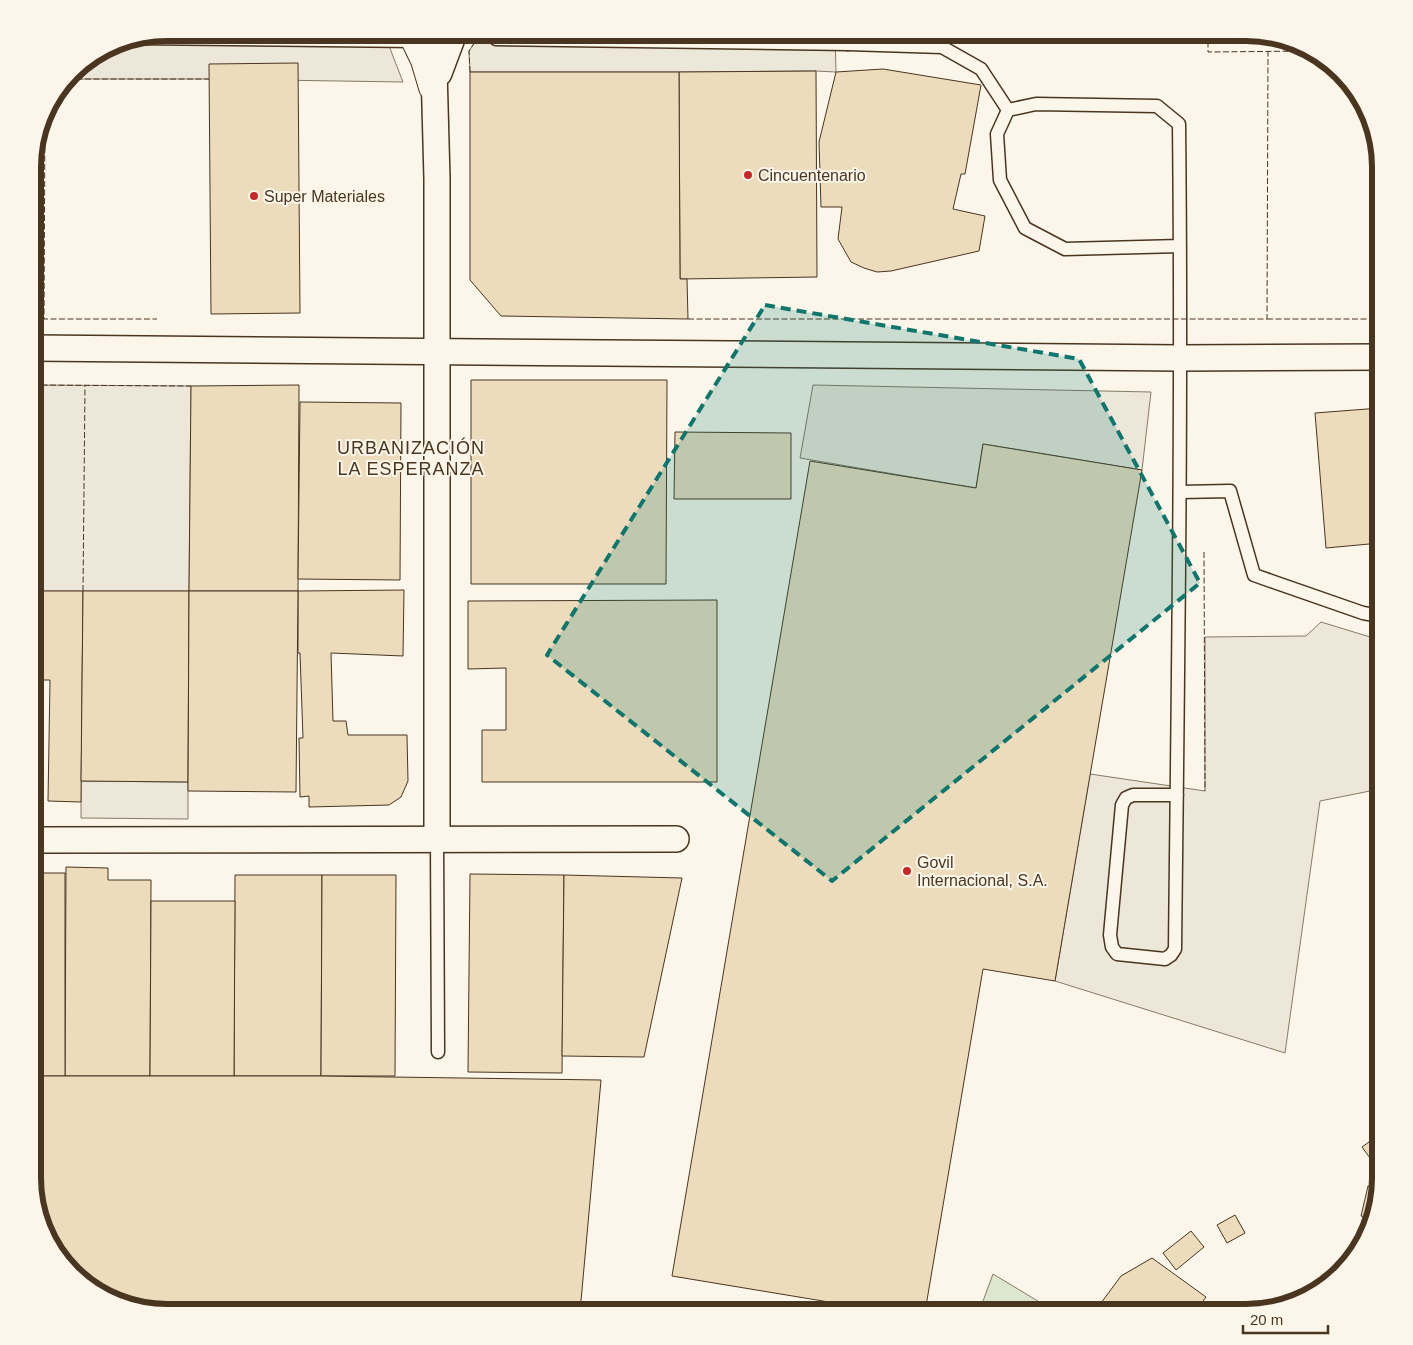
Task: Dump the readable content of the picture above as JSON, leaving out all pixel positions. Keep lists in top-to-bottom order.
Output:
{
  "districts": ["URBANIZACIÓN LA ESPERANZA"],
  "places": ["Cincuentenario", "Super Materiales", "Govil Internacional, S.A."],
  "scale_bar": "20 m"
}
